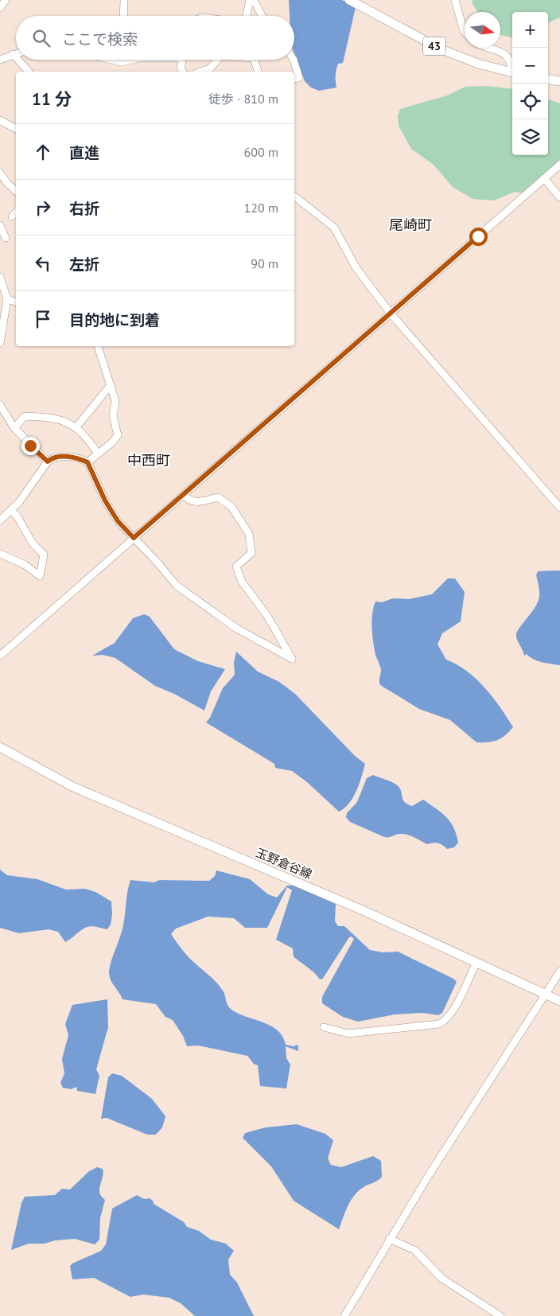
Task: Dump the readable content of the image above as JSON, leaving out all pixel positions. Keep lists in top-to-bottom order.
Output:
{
  "streets": {
    "main road": ["43", "玉野倉谷線"]
  },
  "districts": ["尾崎町", "中西町"],
  "north": "right",
  "page": {
    "map_buttons": ["+", "−"],
    "search": "ここで検索",
    "heading": ["11 分", "徒歩 · 810 m"],
    "list": [
      ["直進", "600 m"],
      ["右折", "120 m"],
      ["左折", "90 m"],
      "目的地に到着"
    ]
  }
}
